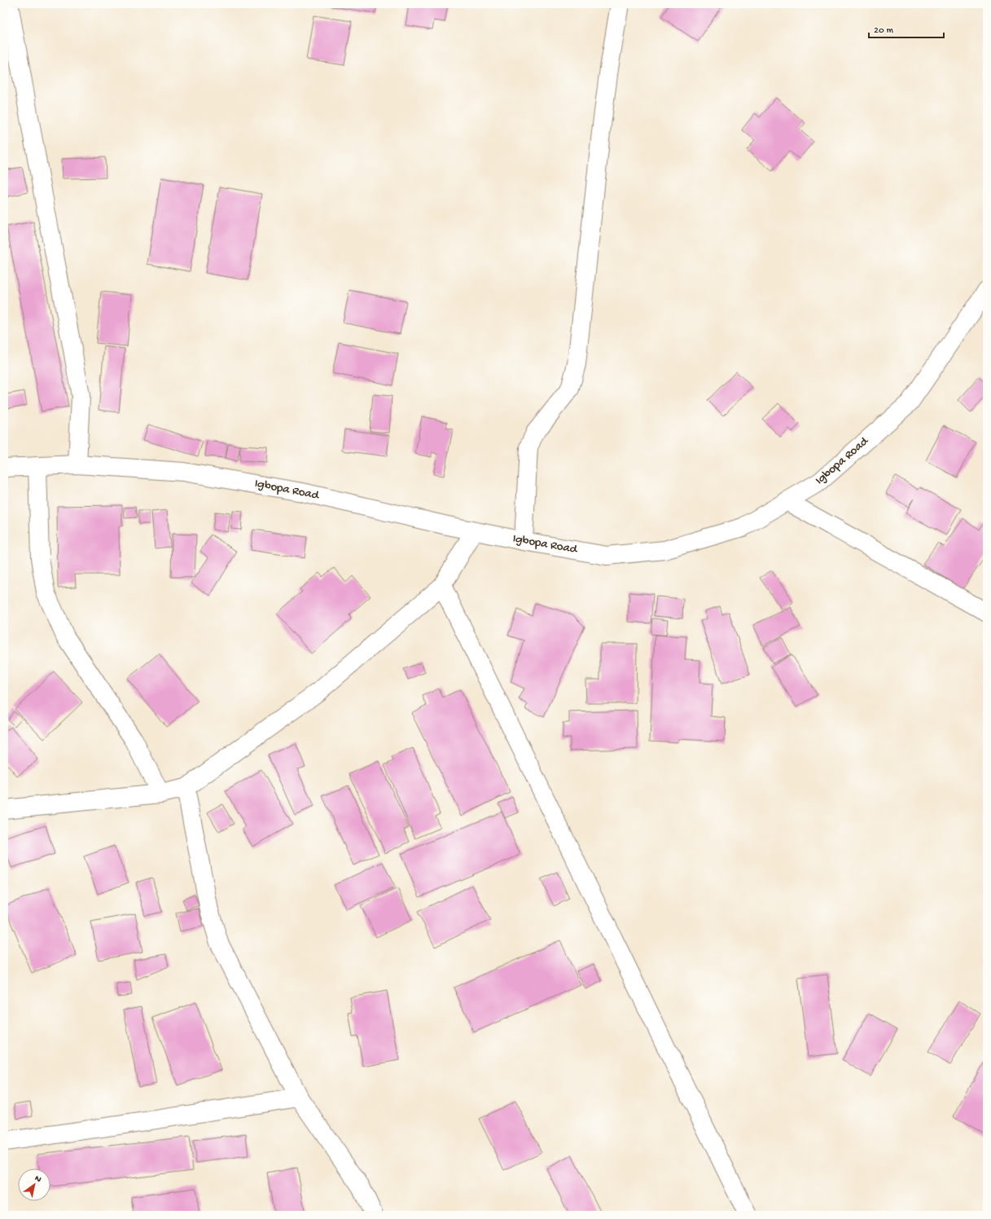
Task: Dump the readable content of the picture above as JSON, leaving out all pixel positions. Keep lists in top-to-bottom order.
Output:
{
  "streets": {
    "street": ["Igbopa Road"]
  },
  "scale_bar": "20 m",
  "north": "top right"
}
